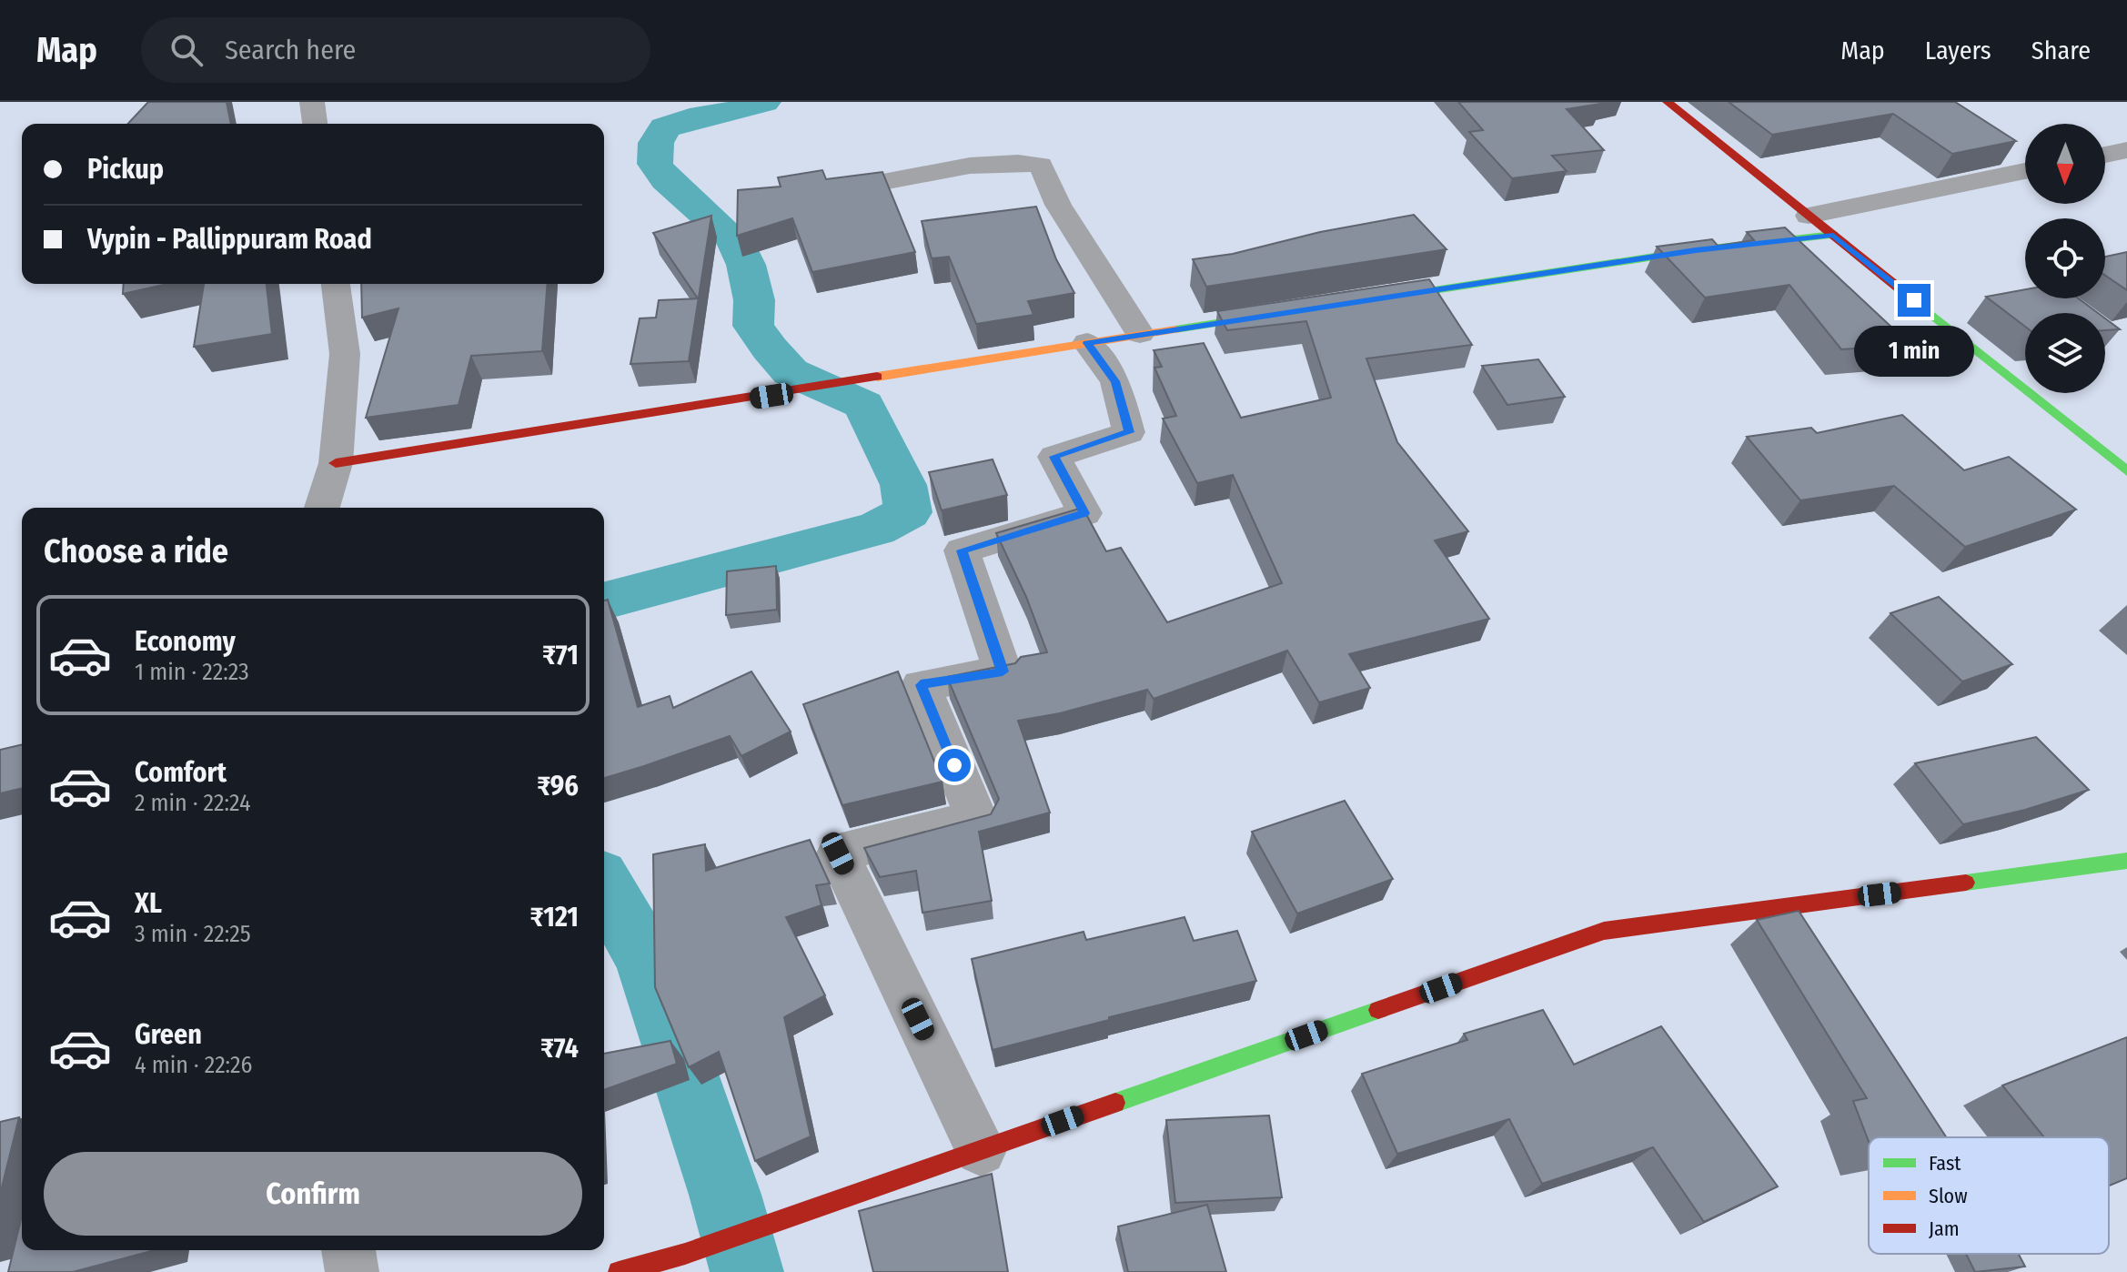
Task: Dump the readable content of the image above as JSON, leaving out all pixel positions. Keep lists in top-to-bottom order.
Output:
{
  "legend": ["Fast", "Slow", "Jam"],
  "north": "bottom",
  "page": {
    "header": "Map",
    "search": "Search here",
    "nav": ["Map", "Layers", "Share"],
    "banner": ["Pickup", "Vypin - Pallippuram Road"],
    "bubble": "1 min",
    "heading": "Choose a ride",
    "list": [
      {
        "name": "Economy",
        "note": "1 min · 22:23",
        "value": "₹71"
      },
      {
        "name": "Comfort",
        "note": "2 min · 22:24",
        "value": "₹96"
      },
      {
        "name": "XL",
        "note": "3 min · 22:25",
        "value": "₹121"
      },
      {
        "name": "Green",
        "note": "4 min · 22:26",
        "value": "₹74"
      }
    ],
    "buttons": "Confirm"
  }
}
